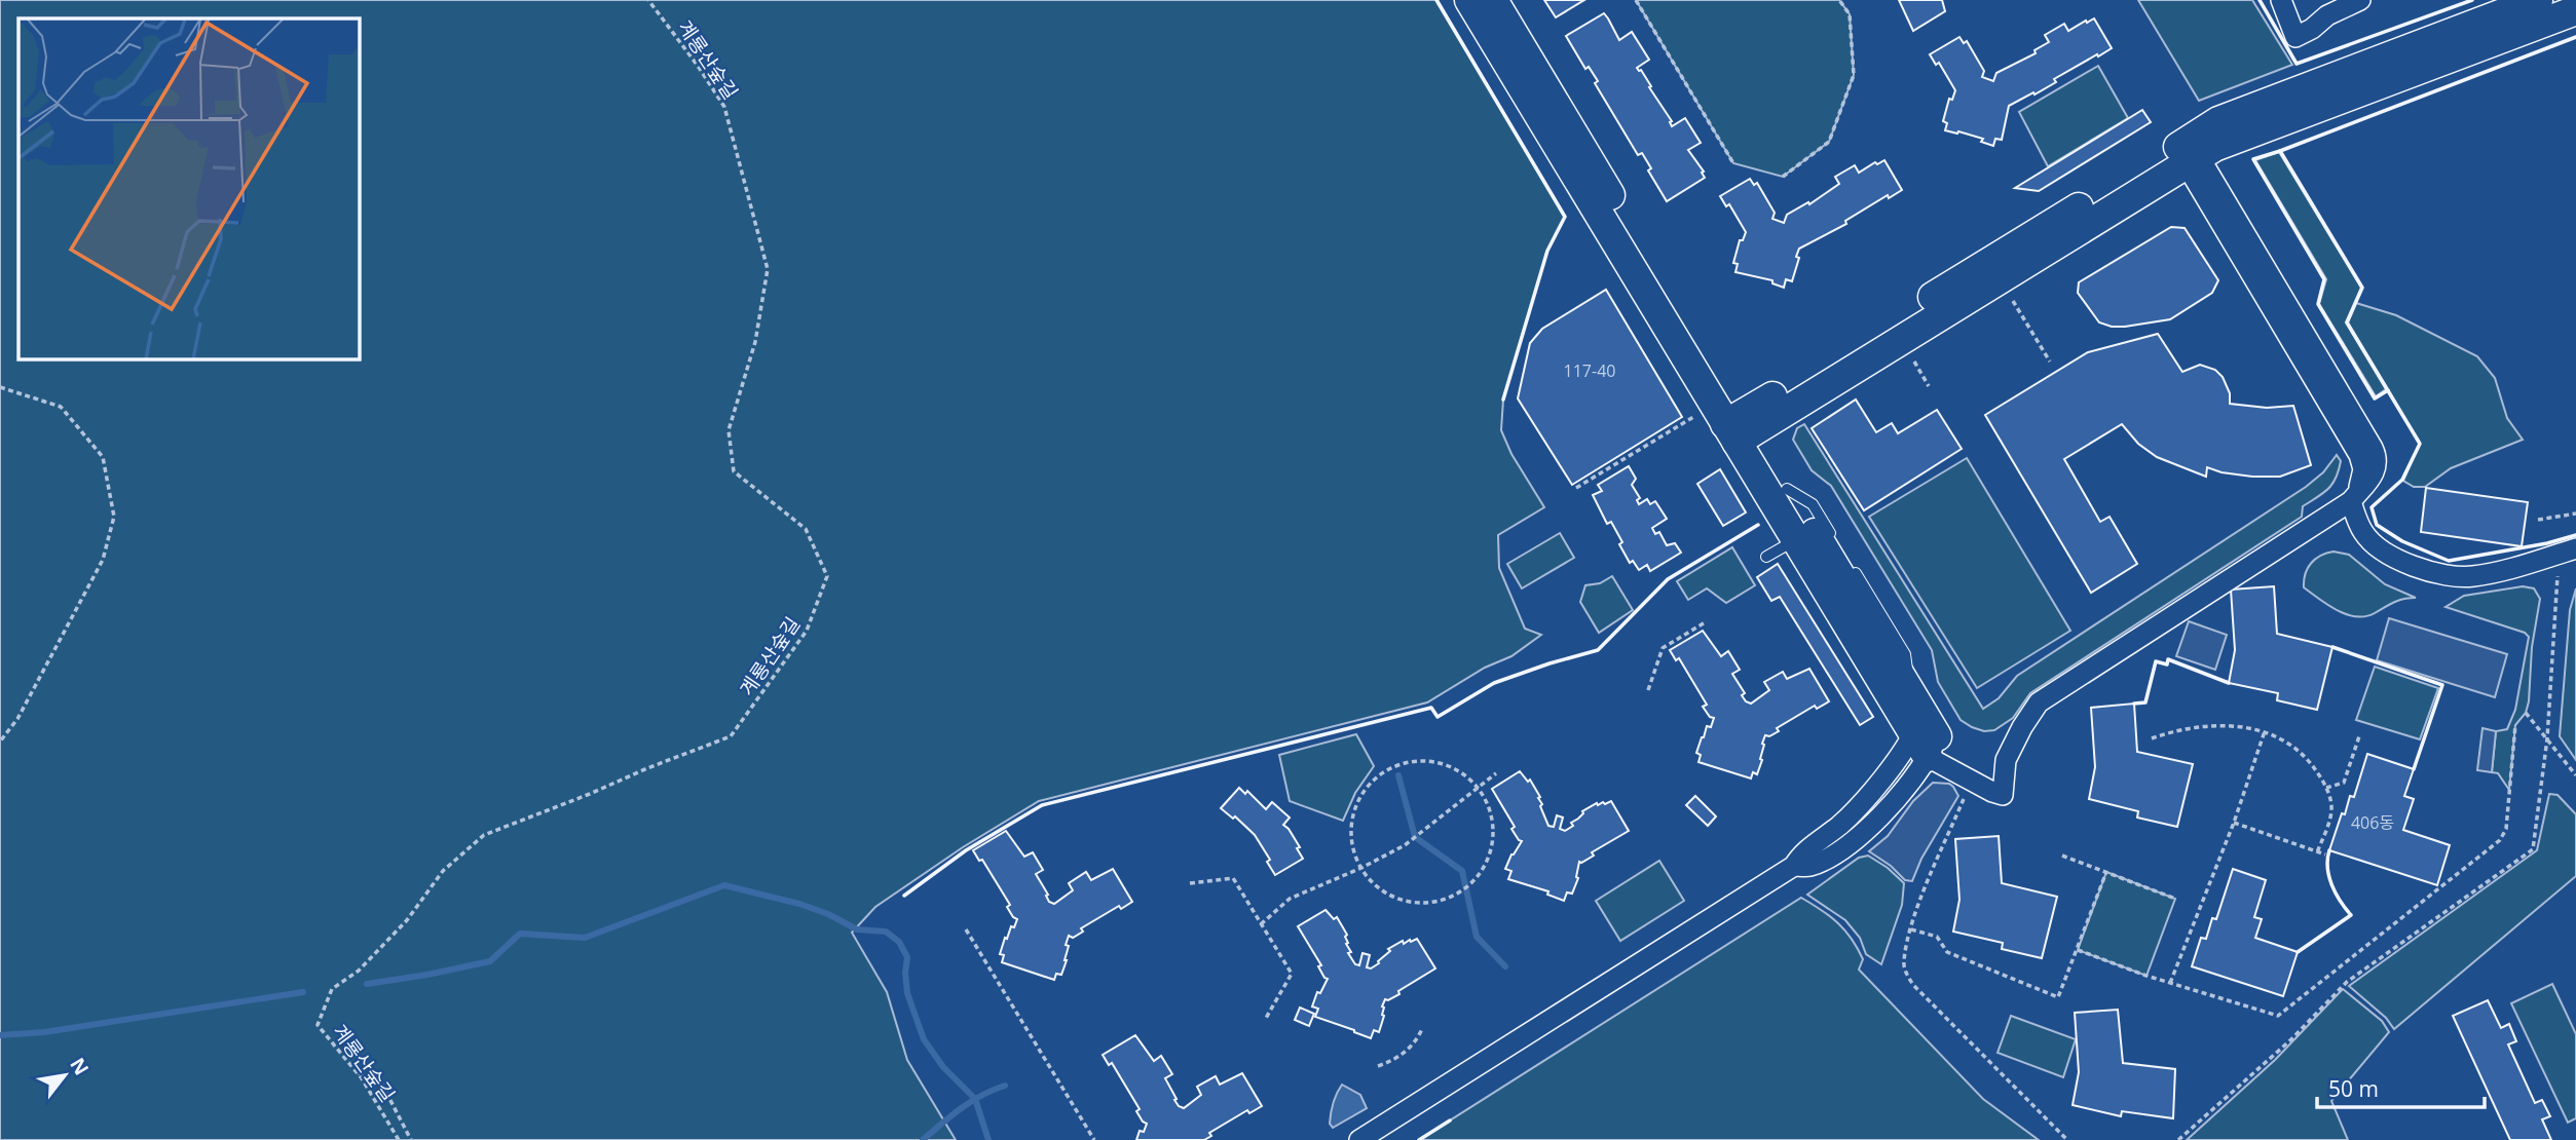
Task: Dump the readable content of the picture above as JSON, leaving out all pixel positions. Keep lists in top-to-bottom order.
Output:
{
  "streets": {
    "path": ["계룡산숲길"]
  },
  "house_numbers": ["117-40", "406동"],
  "scale_bar": "50 m",
  "north": "top right"
}
